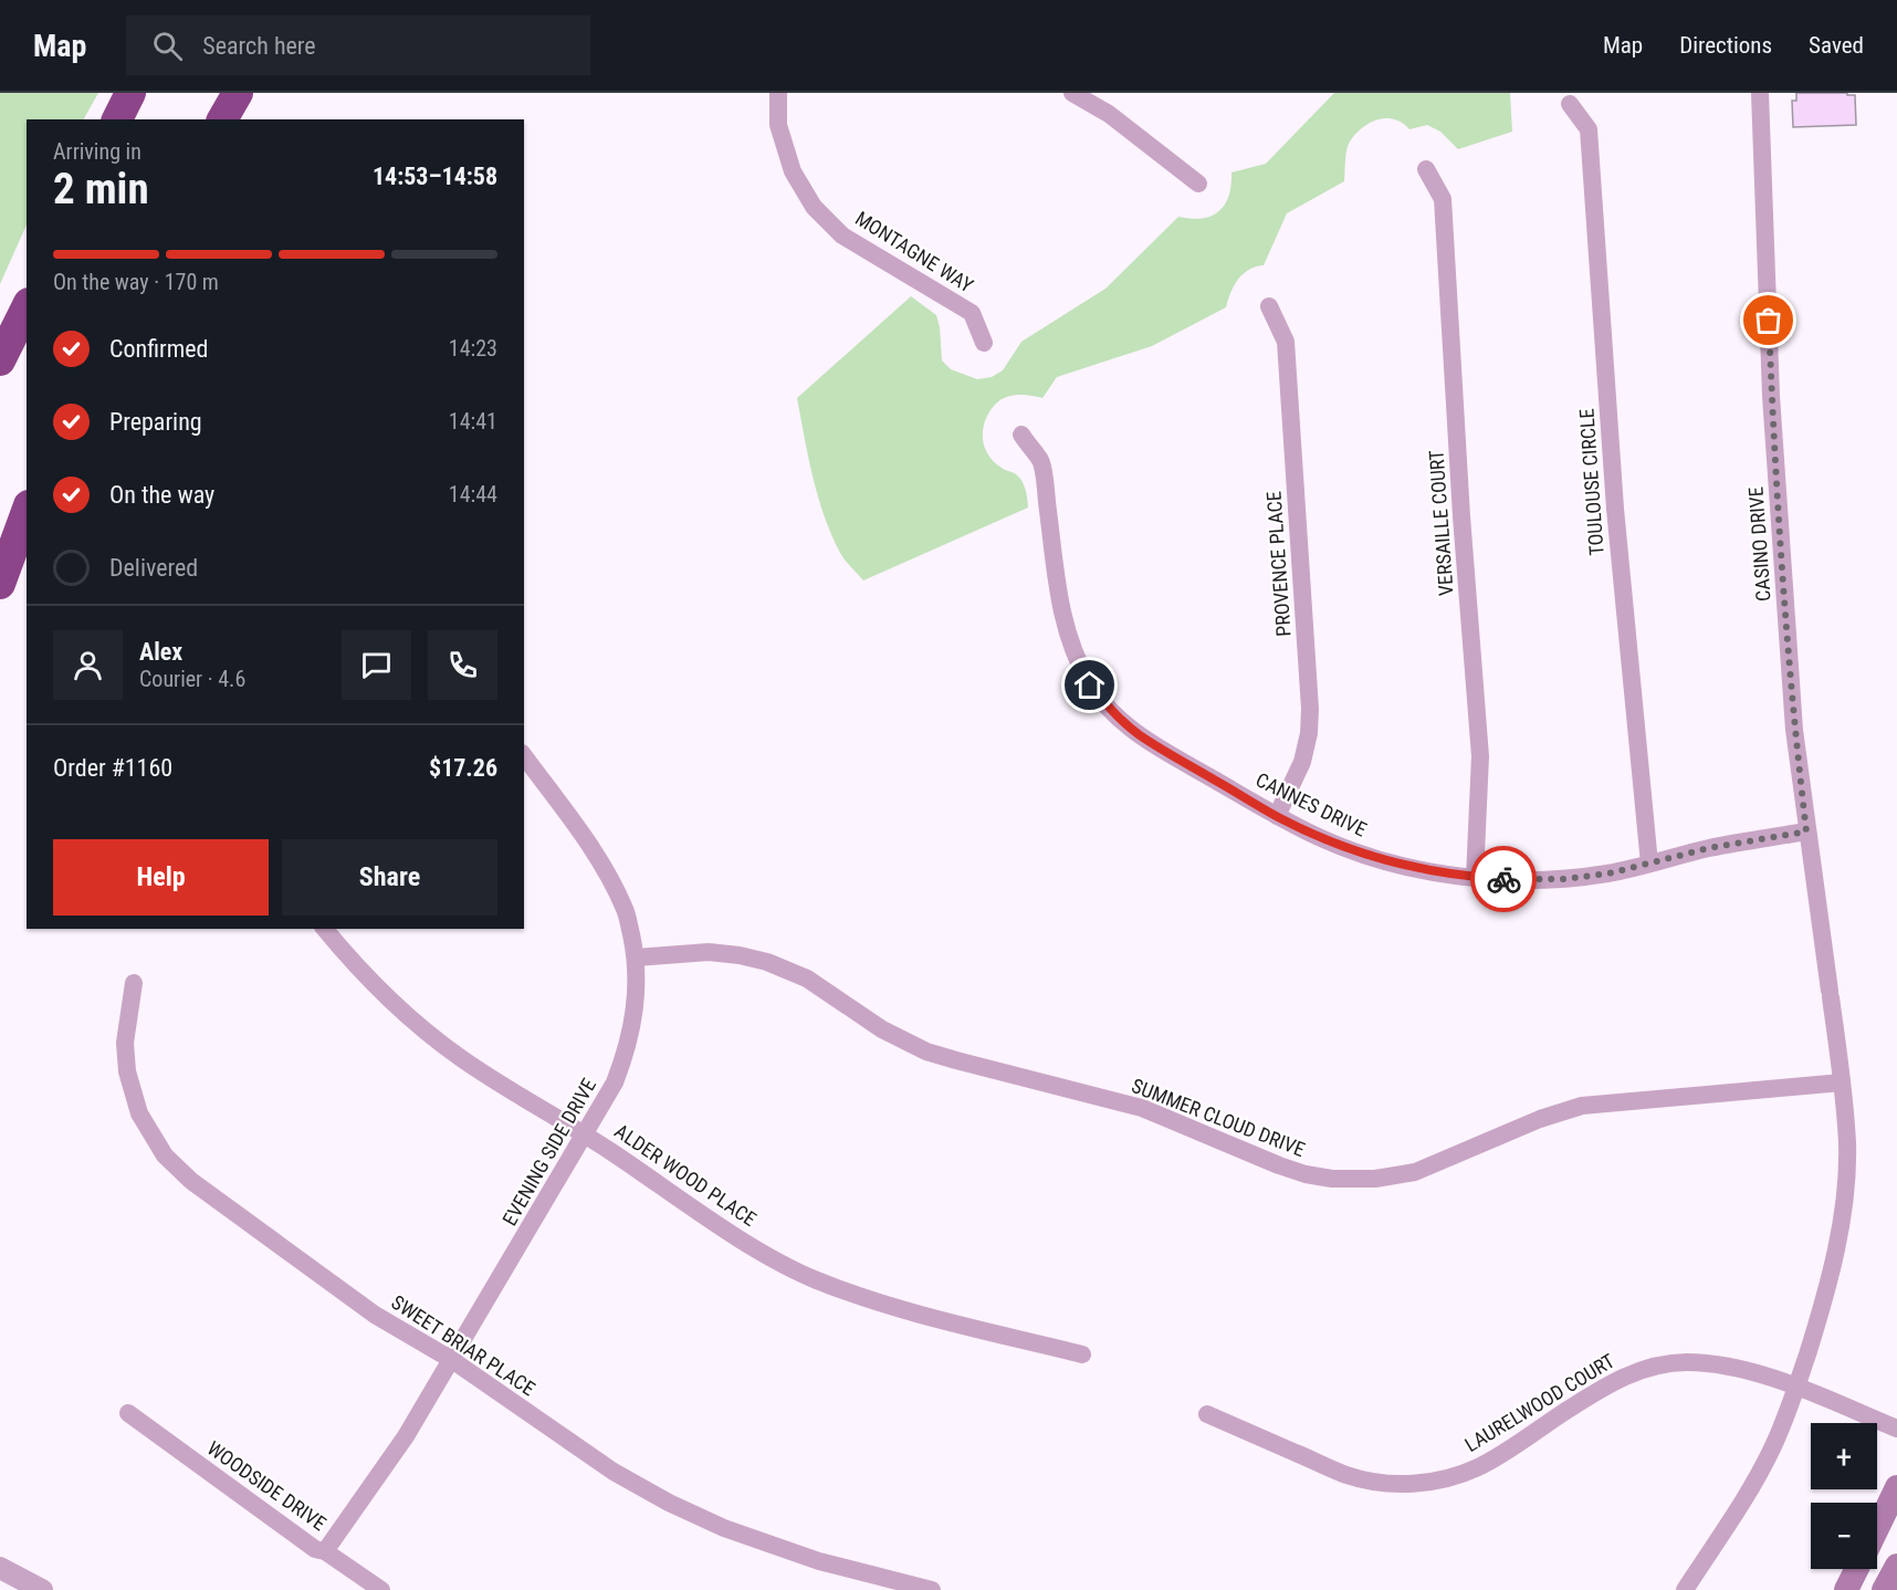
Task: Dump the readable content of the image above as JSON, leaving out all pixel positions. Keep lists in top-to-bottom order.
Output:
{
  "streets": {
    "street": [
      "MONTAGNE WAY",
      "TOULOUSE CIRCLE",
      "VERSAILLE COURT",
      "CASINO DRIVE",
      "PROVENCE PLACE",
      "CANNES DRIVE",
      "SUMMER CLOUD DRIVE",
      "EVENING SIDE DRIVE",
      "ALDER WOOD PLACE",
      "SWEET BRIAR PLACE",
      "LAURELWOOD COURT",
      "WOODSIDE DRIVE"
    ]
  },
  "crossings": [
    ["TOULOUSE CIRCLE", "CANNES DRIVE"],
    ["VERSAILLE COURT", "CANNES DRIVE"],
    ["CASINO DRIVE", "CANNES DRIVE"],
    ["CASINO DRIVE", "SUMMER CLOUD DRIVE"],
    ["CASINO DRIVE", "LAURELWOOD COURT"],
    ["PROVENCE PLACE", "CANNES DRIVE"],
    ["SUMMER CLOUD DRIVE", "EVENING SIDE DRIVE"],
    ["EVENING SIDE DRIVE", "ALDER WOOD PLACE"],
    ["EVENING SIDE DRIVE", "SWEET BRIAR PLACE"],
    ["EVENING SIDE DRIVE", "WOODSIDE DRIVE"]
  ],
  "page": {
    "header": "Map",
    "search": "Search here",
    "nav": ["Map", "Directions", "Saved"],
    "heading": ["2 min", "Arriving in", "14:53–14:58"],
    "panel": [
      "Alex",
      "Courier · 4.6",
      "Order #1160",
      "$17.26"
    ],
    "bar": "On the way · 170 m",
    "list": [
      ["Confirmed", "14:23"],
      ["Preparing", "14:41"],
      ["On the way", "14:44"],
      "Delivered"
    ],
    "buttons": ["Help", "Share"],
    "map_buttons": ["+", "−"]
  }
}
